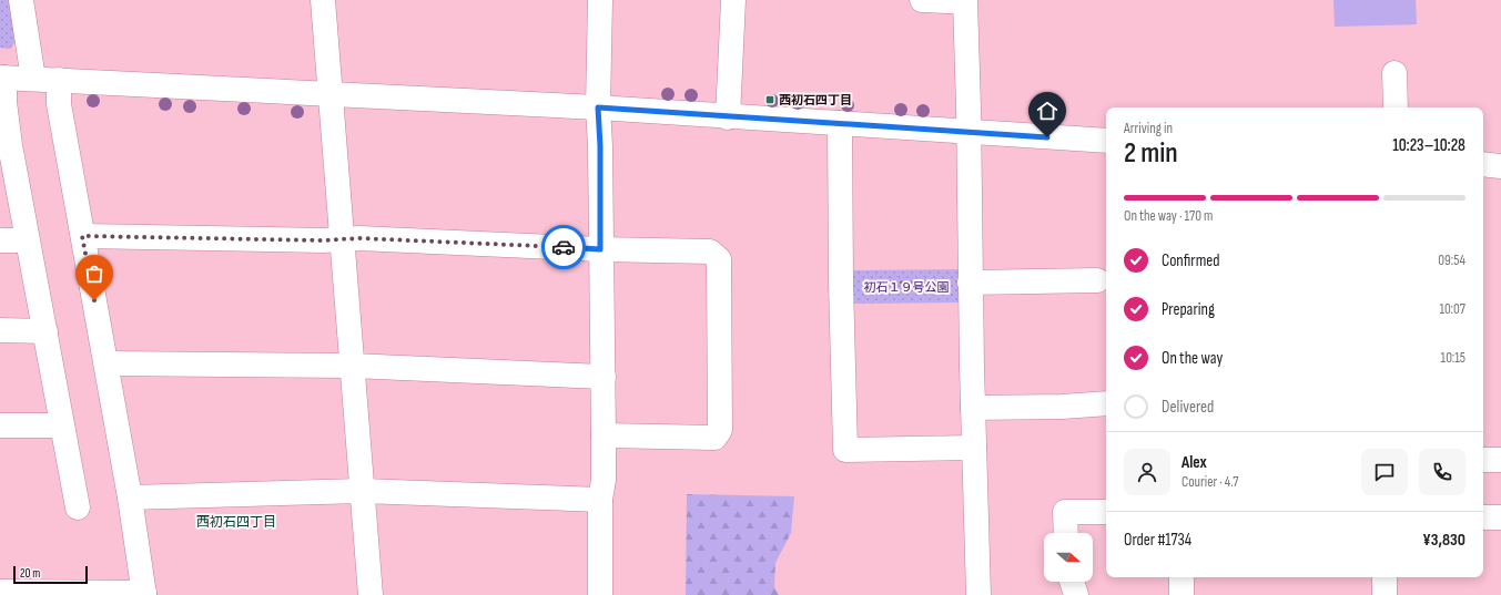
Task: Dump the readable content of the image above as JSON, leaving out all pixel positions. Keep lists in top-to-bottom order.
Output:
{
  "districts": ["西初石四丁目"],
  "parks": ["初石１９号公園"],
  "places": {
    "transit": ["西初石四丁目"]
  },
  "scale_bar": "20 m",
  "north": "right",
  "page": {
    "heading": ["2 min", "Arriving in", "10:23–10:28"],
    "panel": [
      "Alex",
      "Courier · 4.7",
      "Order #1734",
      "¥3,830"
    ],
    "bar": "On the way · 170 m",
    "list": [
      ["Confirmed", "09:54"],
      ["Preparing", "10:07"],
      ["On the way", "10:15"],
      "Delivered"
    ],
    "scale": "20 m"
  }
}
